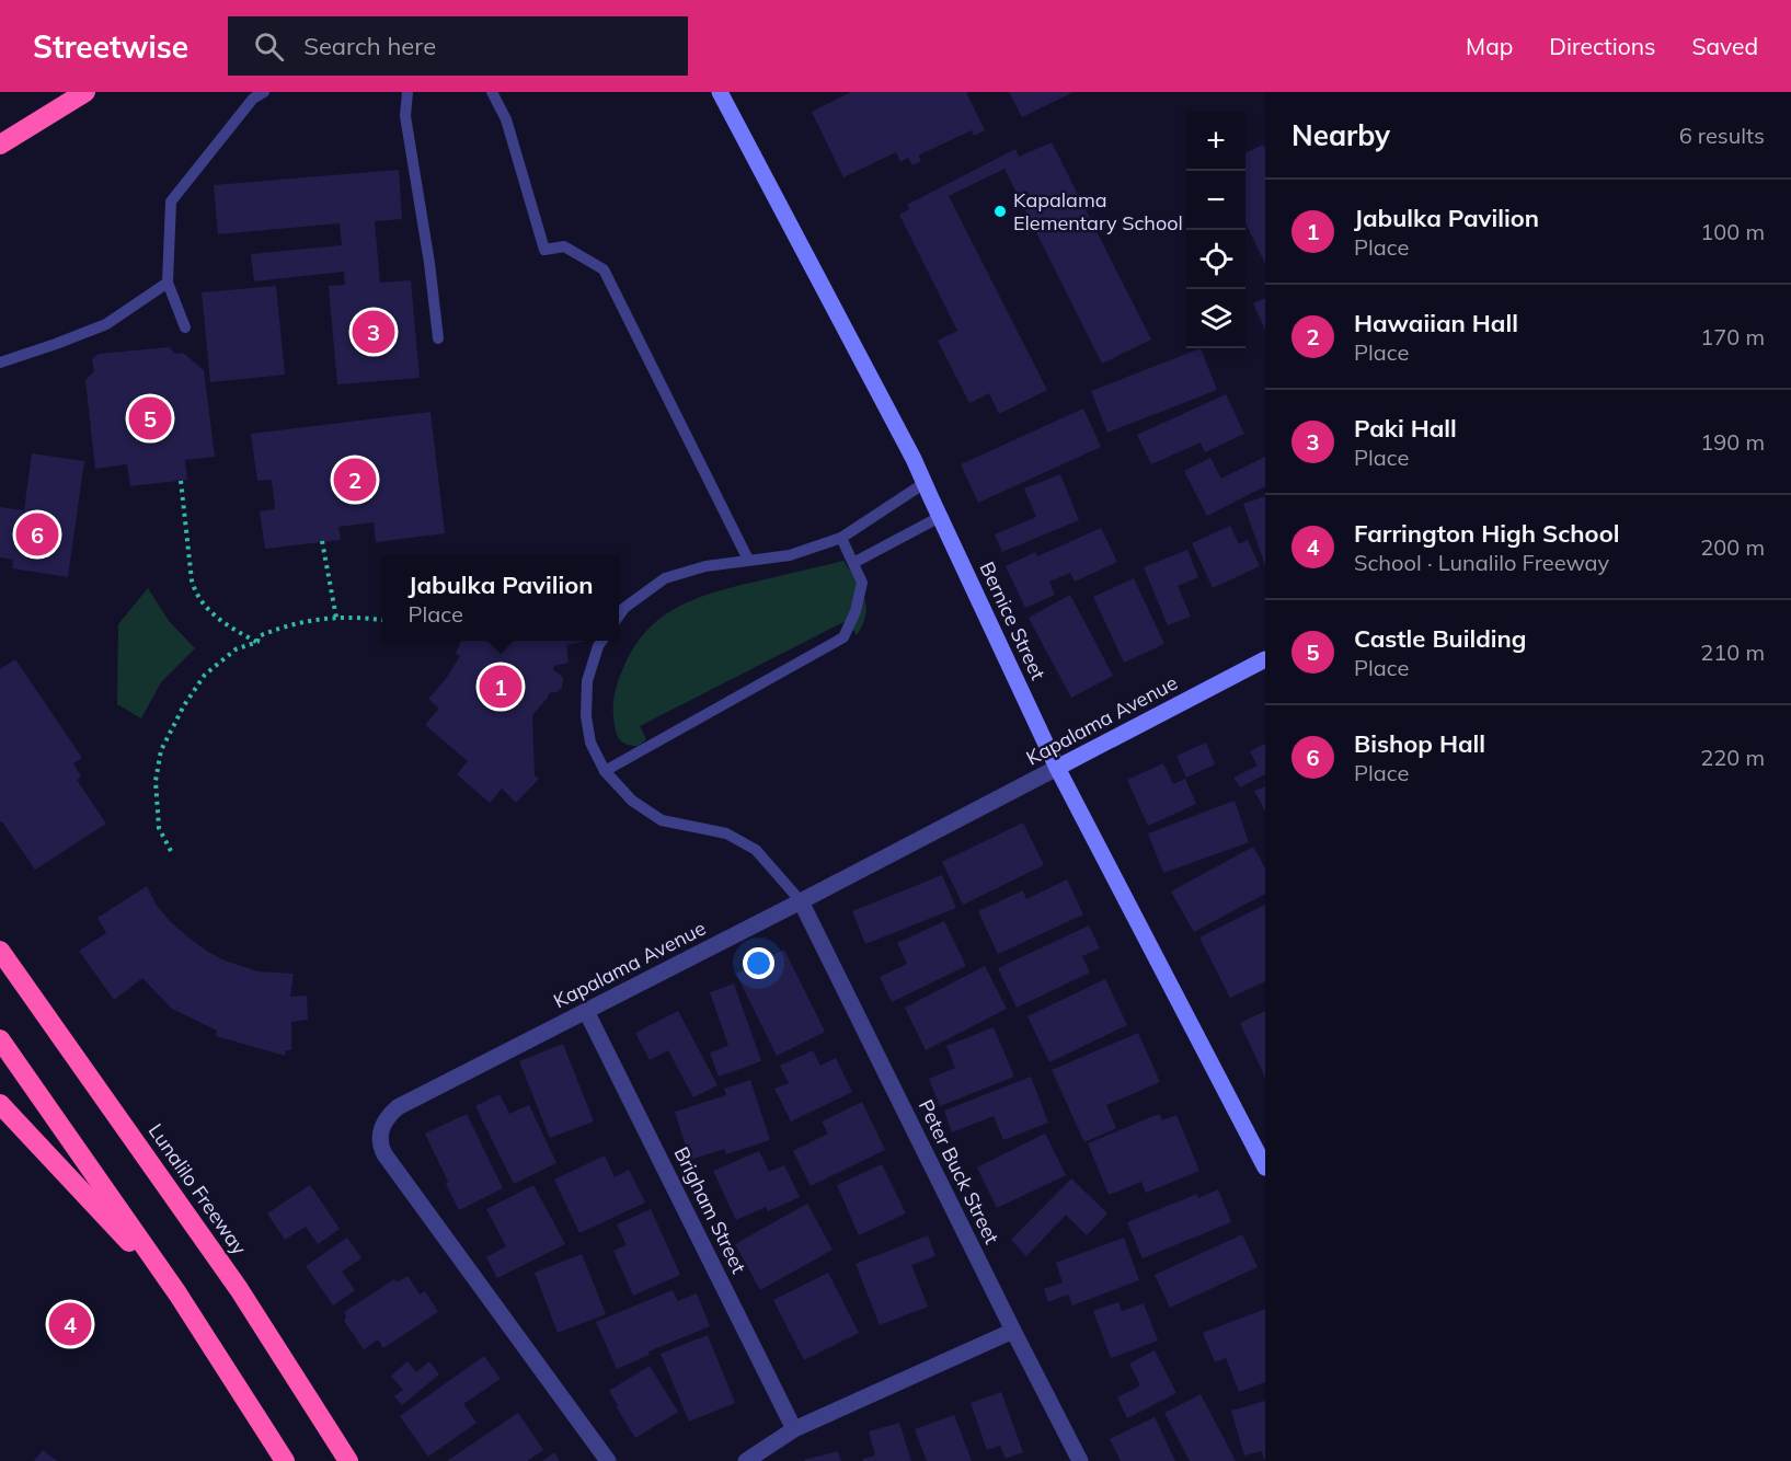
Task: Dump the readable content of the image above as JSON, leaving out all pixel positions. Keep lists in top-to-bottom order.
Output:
{
  "streets": {
    "highway": ["Lunalilo Freeway"],
    "street": [
      "Bernice Street",
      "Kapalama Avenue",
      "Peter Buck Street",
      "Brigham Street"
    ]
  },
  "crossings": [
    ["Bernice Street", "Kapalama Avenue"],
    ["Kapalama Avenue", "Peter Buck Street"],
    ["Kapalama Avenue", "Brigham Street"]
  ],
  "places": ["Kapalama Elementary School"],
  "page": {
    "header": "Streetwise",
    "search": "Search here",
    "nav": ["Map", "Directions", "Saved"],
    "heading": ["Nearby", "6 results"],
    "map_buttons": ["+", "−"],
    "list": [
      {
        "mark": "1",
        "name": "Jabulka Pavilion",
        "note": "Place",
        "value": "100 m"
      },
      {
        "mark": "2",
        "name": "Hawaiian Hall",
        "note": "Place",
        "value": "170 m"
      },
      {
        "mark": "3",
        "name": "Paki Hall",
        "note": "Place",
        "value": "190 m"
      },
      {
        "mark": "4",
        "name": "Farrington High School",
        "note": "School · Lunalilo Freeway",
        "value": "200 m"
      },
      {
        "mark": "5",
        "name": "Castle Building",
        "note": "Place",
        "value": "210 m"
      },
      {
        "mark": "6",
        "name": "Bishop Hall",
        "note": "Place",
        "value": "220 m"
      }
    ],
    "pins": [
      "3",
      "5",
      "2",
      "6",
      "1",
      "4"
    ],
    "popup": ["Jabulka Pavilion", "Place"]
  }
}
